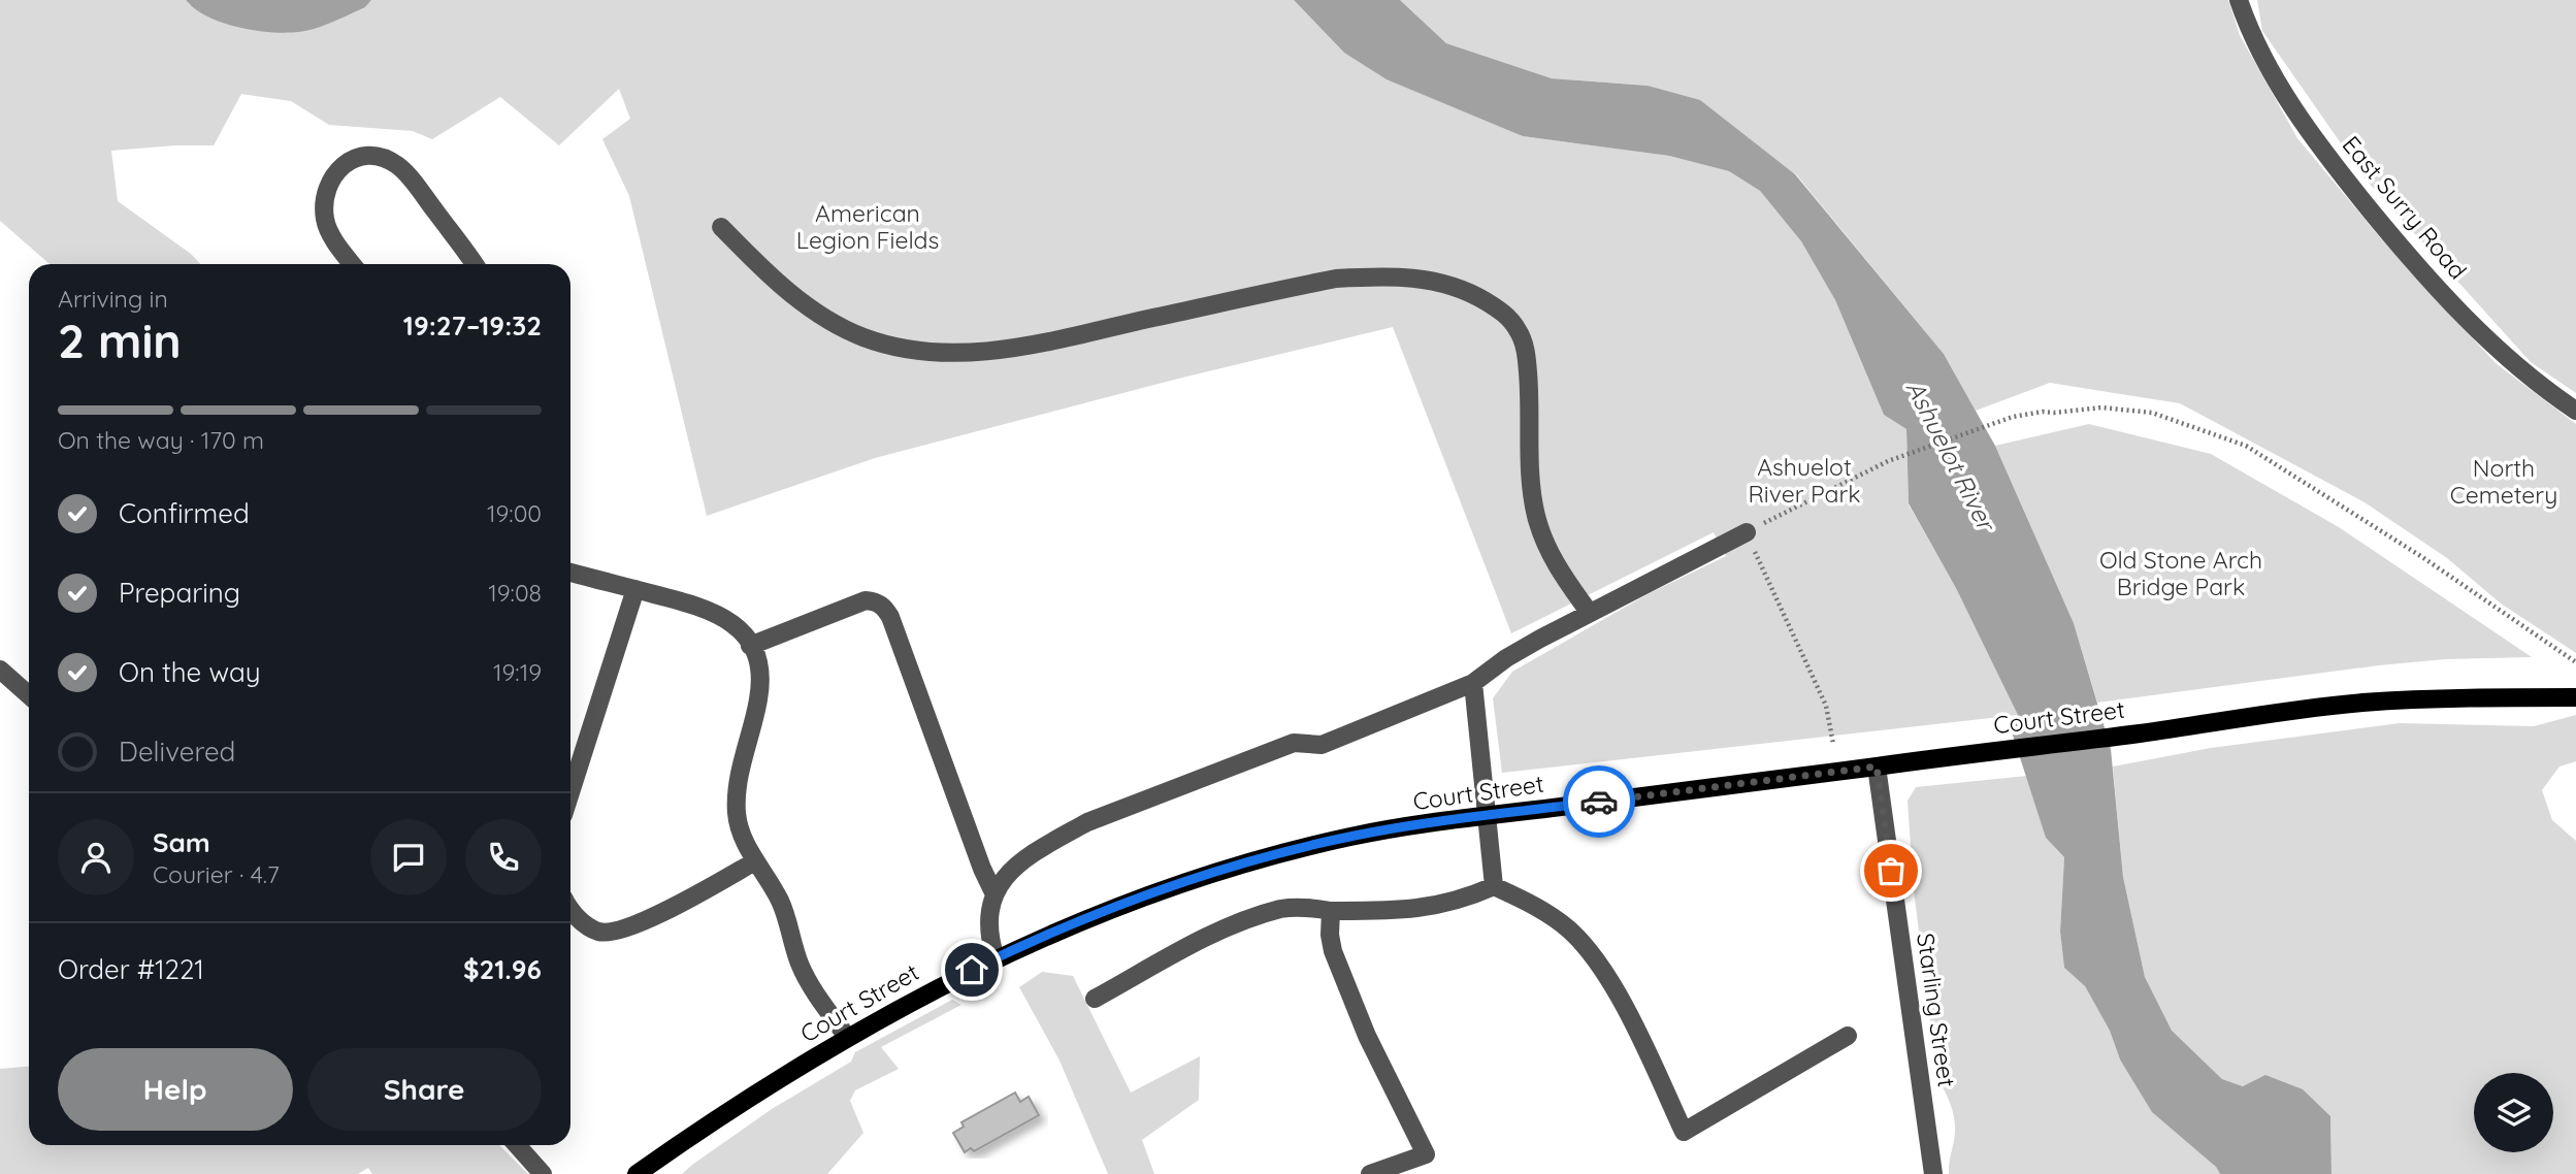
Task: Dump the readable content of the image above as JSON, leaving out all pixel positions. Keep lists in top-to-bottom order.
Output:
{
  "streets": {
    "main road": ["Court Street"],
    "street": ["East Surry Road", "Starling Street"]
  },
  "crossings": [
    ["Court Street", "Starling Street"]
  ],
  "water": ["Ashuelot River"],
  "parks": [
    "American Legion Fields",
    "Ashuelot River Park",
    "North Cemetery",
    "Old Stone Arch Bridge Park"
  ],
  "page": {
    "heading": ["2 min", "Arriving in", "19:27–19:32"],
    "panel": [
      "Sam",
      "Courier · 4.7",
      "Order #1221",
      "$21.96"
    ],
    "bar": "On the way · 170 m",
    "list": [
      ["Confirmed", "19:00"],
      ["Preparing", "19:08"],
      ["On the way", "19:19"],
      "Delivered"
    ],
    "buttons": ["Help", "Share"]
  }
}
